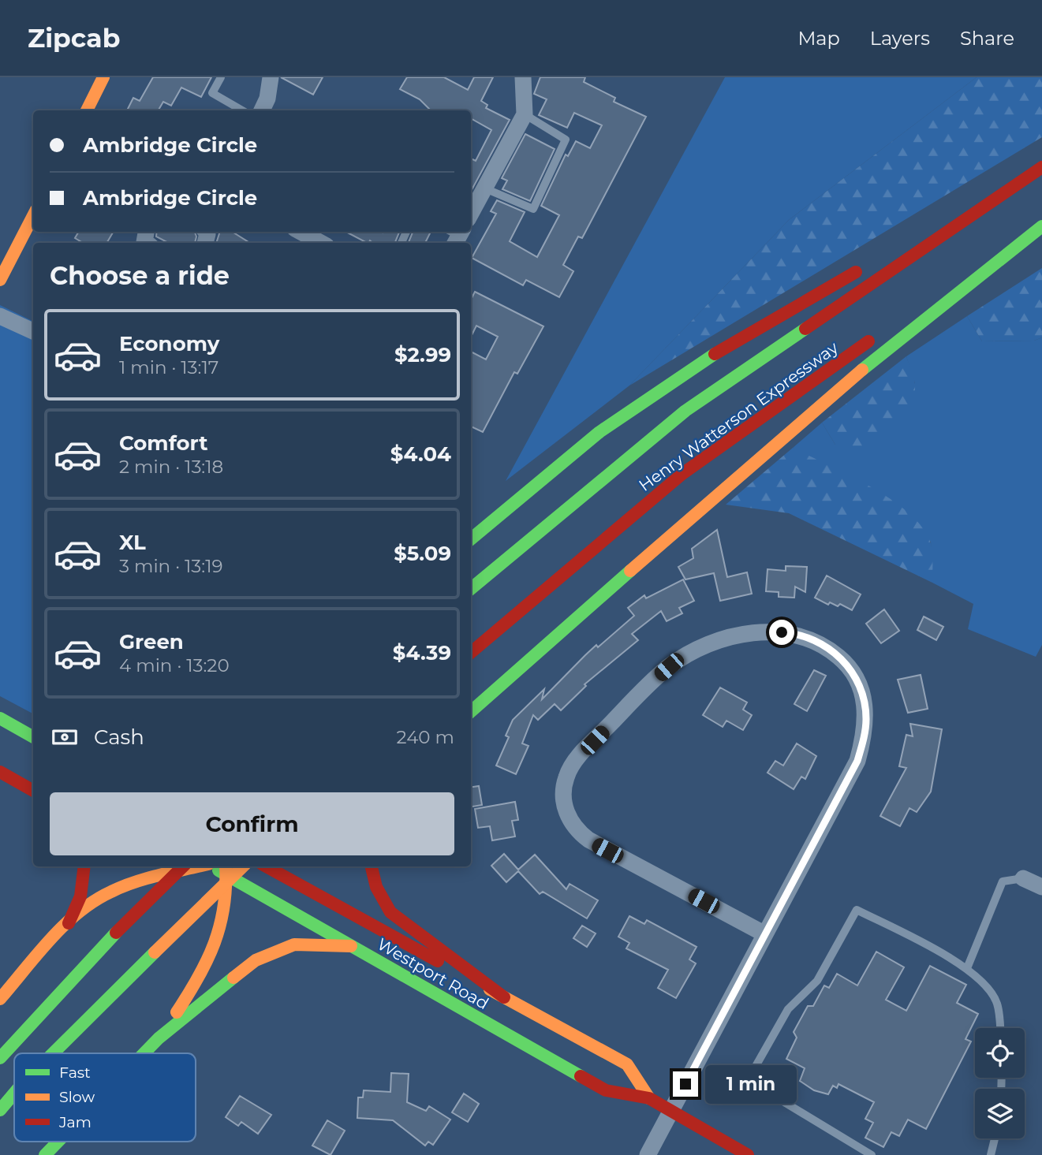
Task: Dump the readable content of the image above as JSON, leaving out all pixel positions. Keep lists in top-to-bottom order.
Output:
{
  "streets": {
    "main road": ["Henry Watterson Expressway", "Westport Road"]
  },
  "legend": ["Fast", "Slow", "Jam"],
  "page": {
    "header": "Zipcab",
    "nav": ["Map", "Layers", "Share"],
    "banner": ["Ambridge Circle", "Ambridge Circle"],
    "heading": "Choose a ride",
    "list": [
      {
        "name": "Economy",
        "note": "1 min · 13:17",
        "value": "$2.99"
      },
      {
        "name": "Comfort",
        "note": "2 min · 13:18",
        "value": "$4.04"
      },
      {
        "name": "XL",
        "note": "3 min · 13:19",
        "value": "$5.09"
      },
      {
        "name": "Green",
        "note": "4 min · 13:20",
        "value": "$4.39"
      }
    ],
    "pay": ["Cash", "240 m"],
    "buttons": "Confirm",
    "bubble": "1 min"
  }
}
